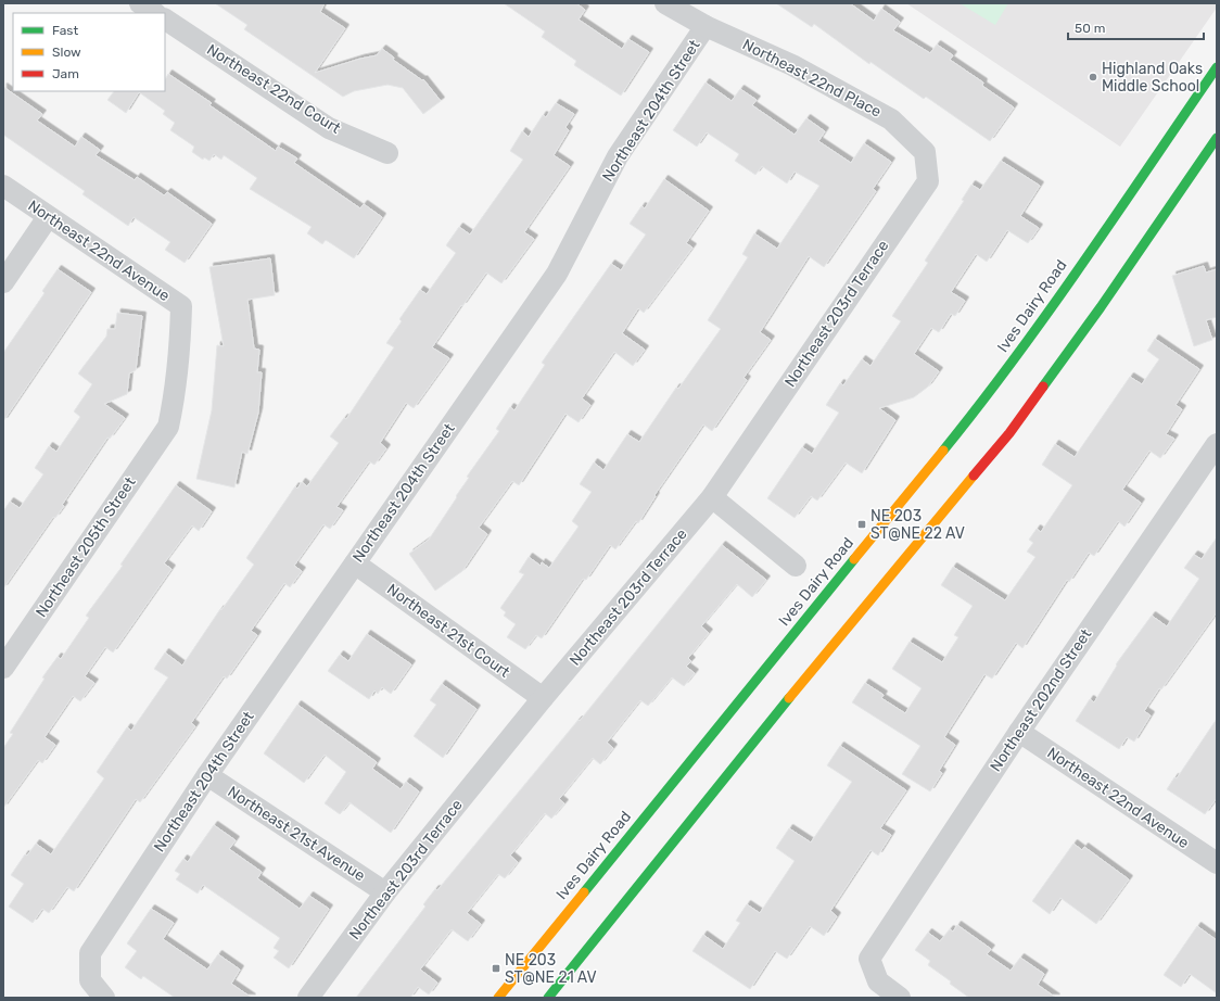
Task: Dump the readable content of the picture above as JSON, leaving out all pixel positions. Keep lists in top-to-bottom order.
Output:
{
  "streets": {
    "main road": ["Ives Dairy Road"],
    "street": [
      "Northeast 22nd Place",
      "Northeast 22nd Court",
      "Northeast 204th Street",
      "Northeast 22nd Avenue",
      "Northeast 203rd Terrace",
      "Northeast 205th Street",
      "Northeast 21st Court",
      "Northeast 202nd Street",
      "Northeast 21st Avenue"
    ]
  },
  "crossings": [
    ["Northeast 22nd Place", "Northeast 204th Street"],
    ["Northeast 22nd Place", "Northeast 203rd Terrace"],
    ["Northeast 204th Street", "Northeast 21st Court"],
    ["Northeast 204th Street", "Northeast 21st Avenue"],
    ["Northeast 22nd Avenue", "Northeast 205th Street"],
    ["Northeast 22nd Avenue", "Northeast 202nd Street"],
    ["Northeast 203rd Terrace", "Northeast 21st Court"],
    ["Northeast 203rd Terrace", "Northeast 21st Avenue"]
  ],
  "places": {
    "other": ["Highland Oaks Middle School"],
    "transit": ["NE 203 ST@NE 22 AV", "NE 203 ST@NE 21 AV"]
  },
  "legend": ["Fast", "Slow", "Jam"],
  "scale_bar": "50 m"
}
